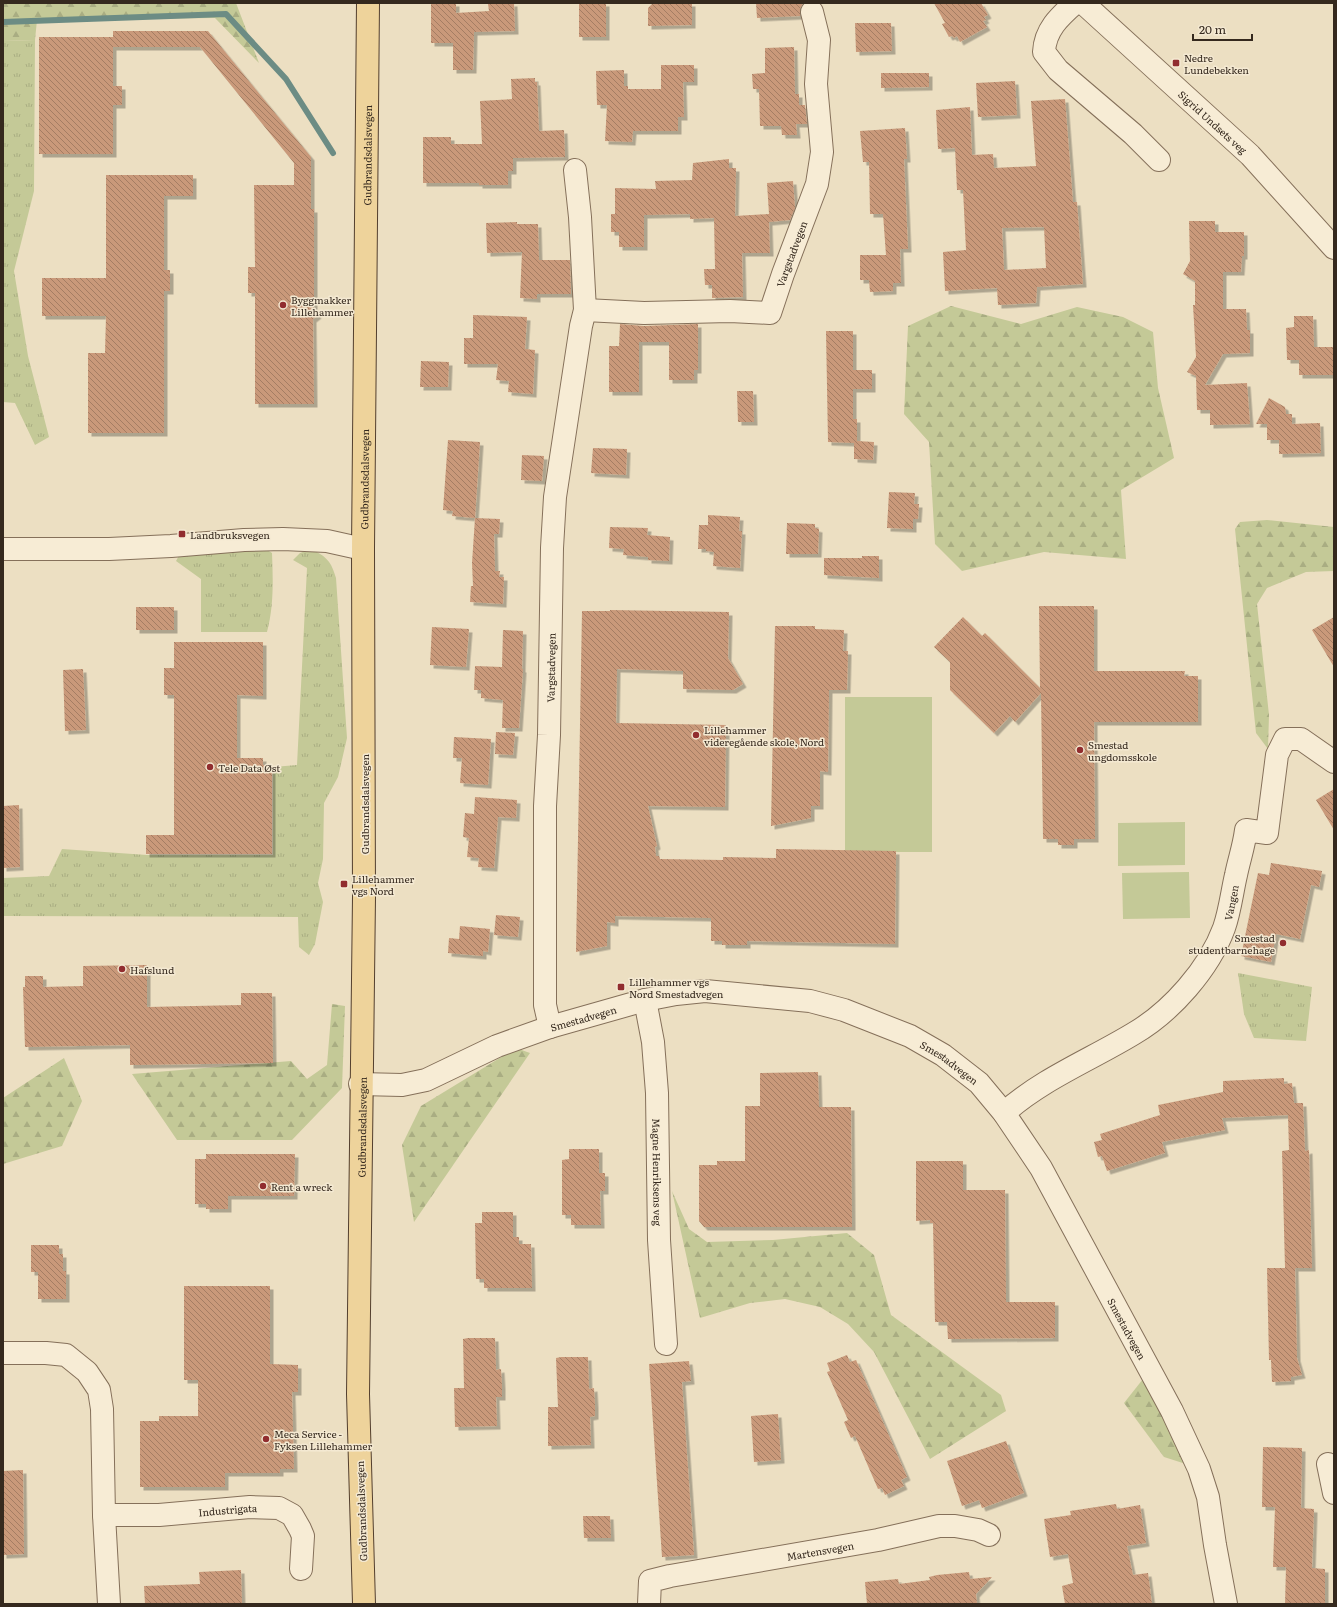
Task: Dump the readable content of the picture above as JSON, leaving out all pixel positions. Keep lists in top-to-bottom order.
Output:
{
  "streets": {
    "main road": ["Gudbrandsdalsvegen"],
    "street": [
      "Sigrid Undsets veg",
      "Vargstadvegen",
      "Vangen",
      "Smestadvegen",
      "Magne Henriksens veg",
      "Industrigata",
      "Martensvegen"
    ]
  },
  "crossings": [
    ["Gudbrandsdalsvegen", "Smestadvegen"],
    ["Vargstadvegen", "Smestadvegen"],
    ["Vangen", "Smestadvegen"],
    ["Smestadvegen", "Magne Henriksens veg"]
  ],
  "places": {
    "transit": [
      "Nedre Lundebekken",
      "Landbruksvegen",
      "Lillehammer vgs Nord",
      "Lillehammer vgs Nord Smestadvegen"
    ],
    "other": [
      "Byggmakker Lillehammer",
      "Lillehammer videregående skole, Nord",
      "Smestad ungdomsskole",
      "Tele Data Øst",
      "Smestad studentbarnehage",
      "Hafslund",
      "Rent a wreck",
      "Meca Service - Fyksen Lillehammer"
    ]
  },
  "scale_bar": "20 m"
}
